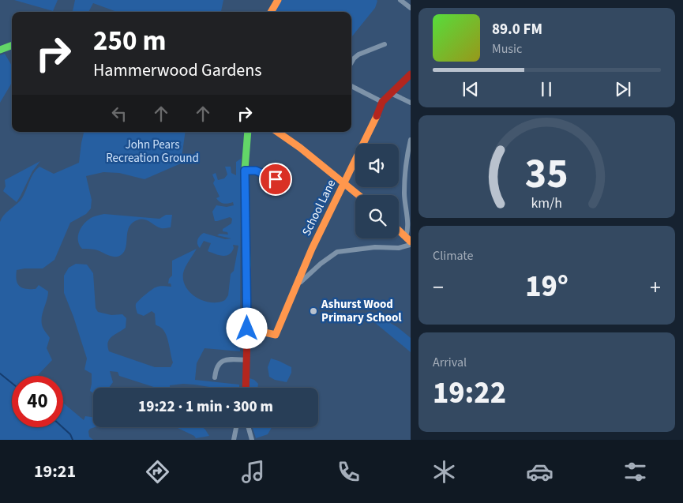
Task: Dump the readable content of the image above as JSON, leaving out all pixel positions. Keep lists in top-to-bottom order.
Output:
{
  "streets": {
    "street": ["School Lane"]
  },
  "parks": ["John Pears Recreation Ground"],
  "places": ["Ashurst Wood Primary School"],
  "page": {
    "turn": ["250 m", "Hammerwood Gardens"],
    "song": ["89.0 FM", "Music"],
    "tile": [
      "Climate",
      ["Arrival", "19:22"]
    ],
    "heat": ["−", "19°", "+"],
    "limit": "40",
    "trip": "19:22 · 1 min · 300 m",
    "tabs": "19:21",
    "gauge": ["35", "km/h"]
  }
}
